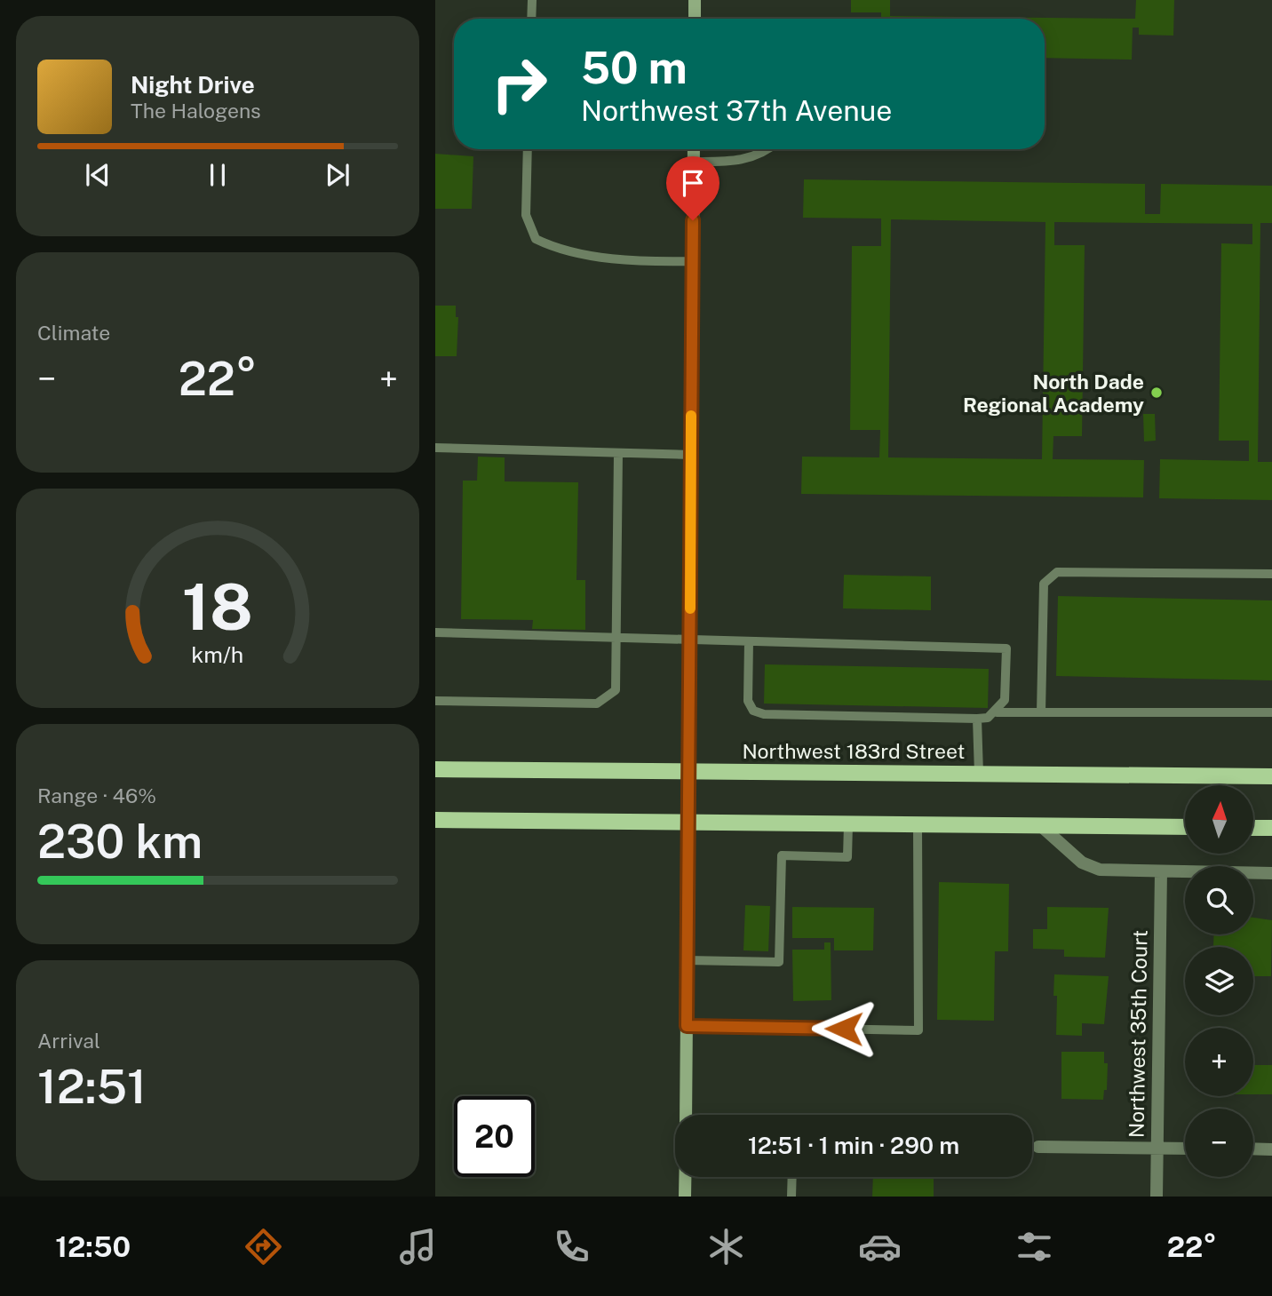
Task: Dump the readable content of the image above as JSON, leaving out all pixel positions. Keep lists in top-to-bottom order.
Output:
{
  "streets": {
    "main road": ["Northwest 183rd Street"],
    "street": ["Northwest 35th Court"]
  },
  "places": ["North Dade Regional Academy"],
  "north": "top",
  "page": {
    "turn": ["50 m", "Northwest 37th Avenue"],
    "song": ["Night Drive", "The Halogens"],
    "tile": [
      "Climate",
      ["Range · 46%", "230 km"],
      ["Arrival", "12:51"]
    ],
    "heat": ["−", "22°", "+"],
    "map_buttons": ["+", "−"],
    "limit": "20",
    "trip": "12:51 · 1 min · 290 m",
    "tabs": ["12:50", "22°"],
    "gauge": ["18", "km/h"]
  }
}
